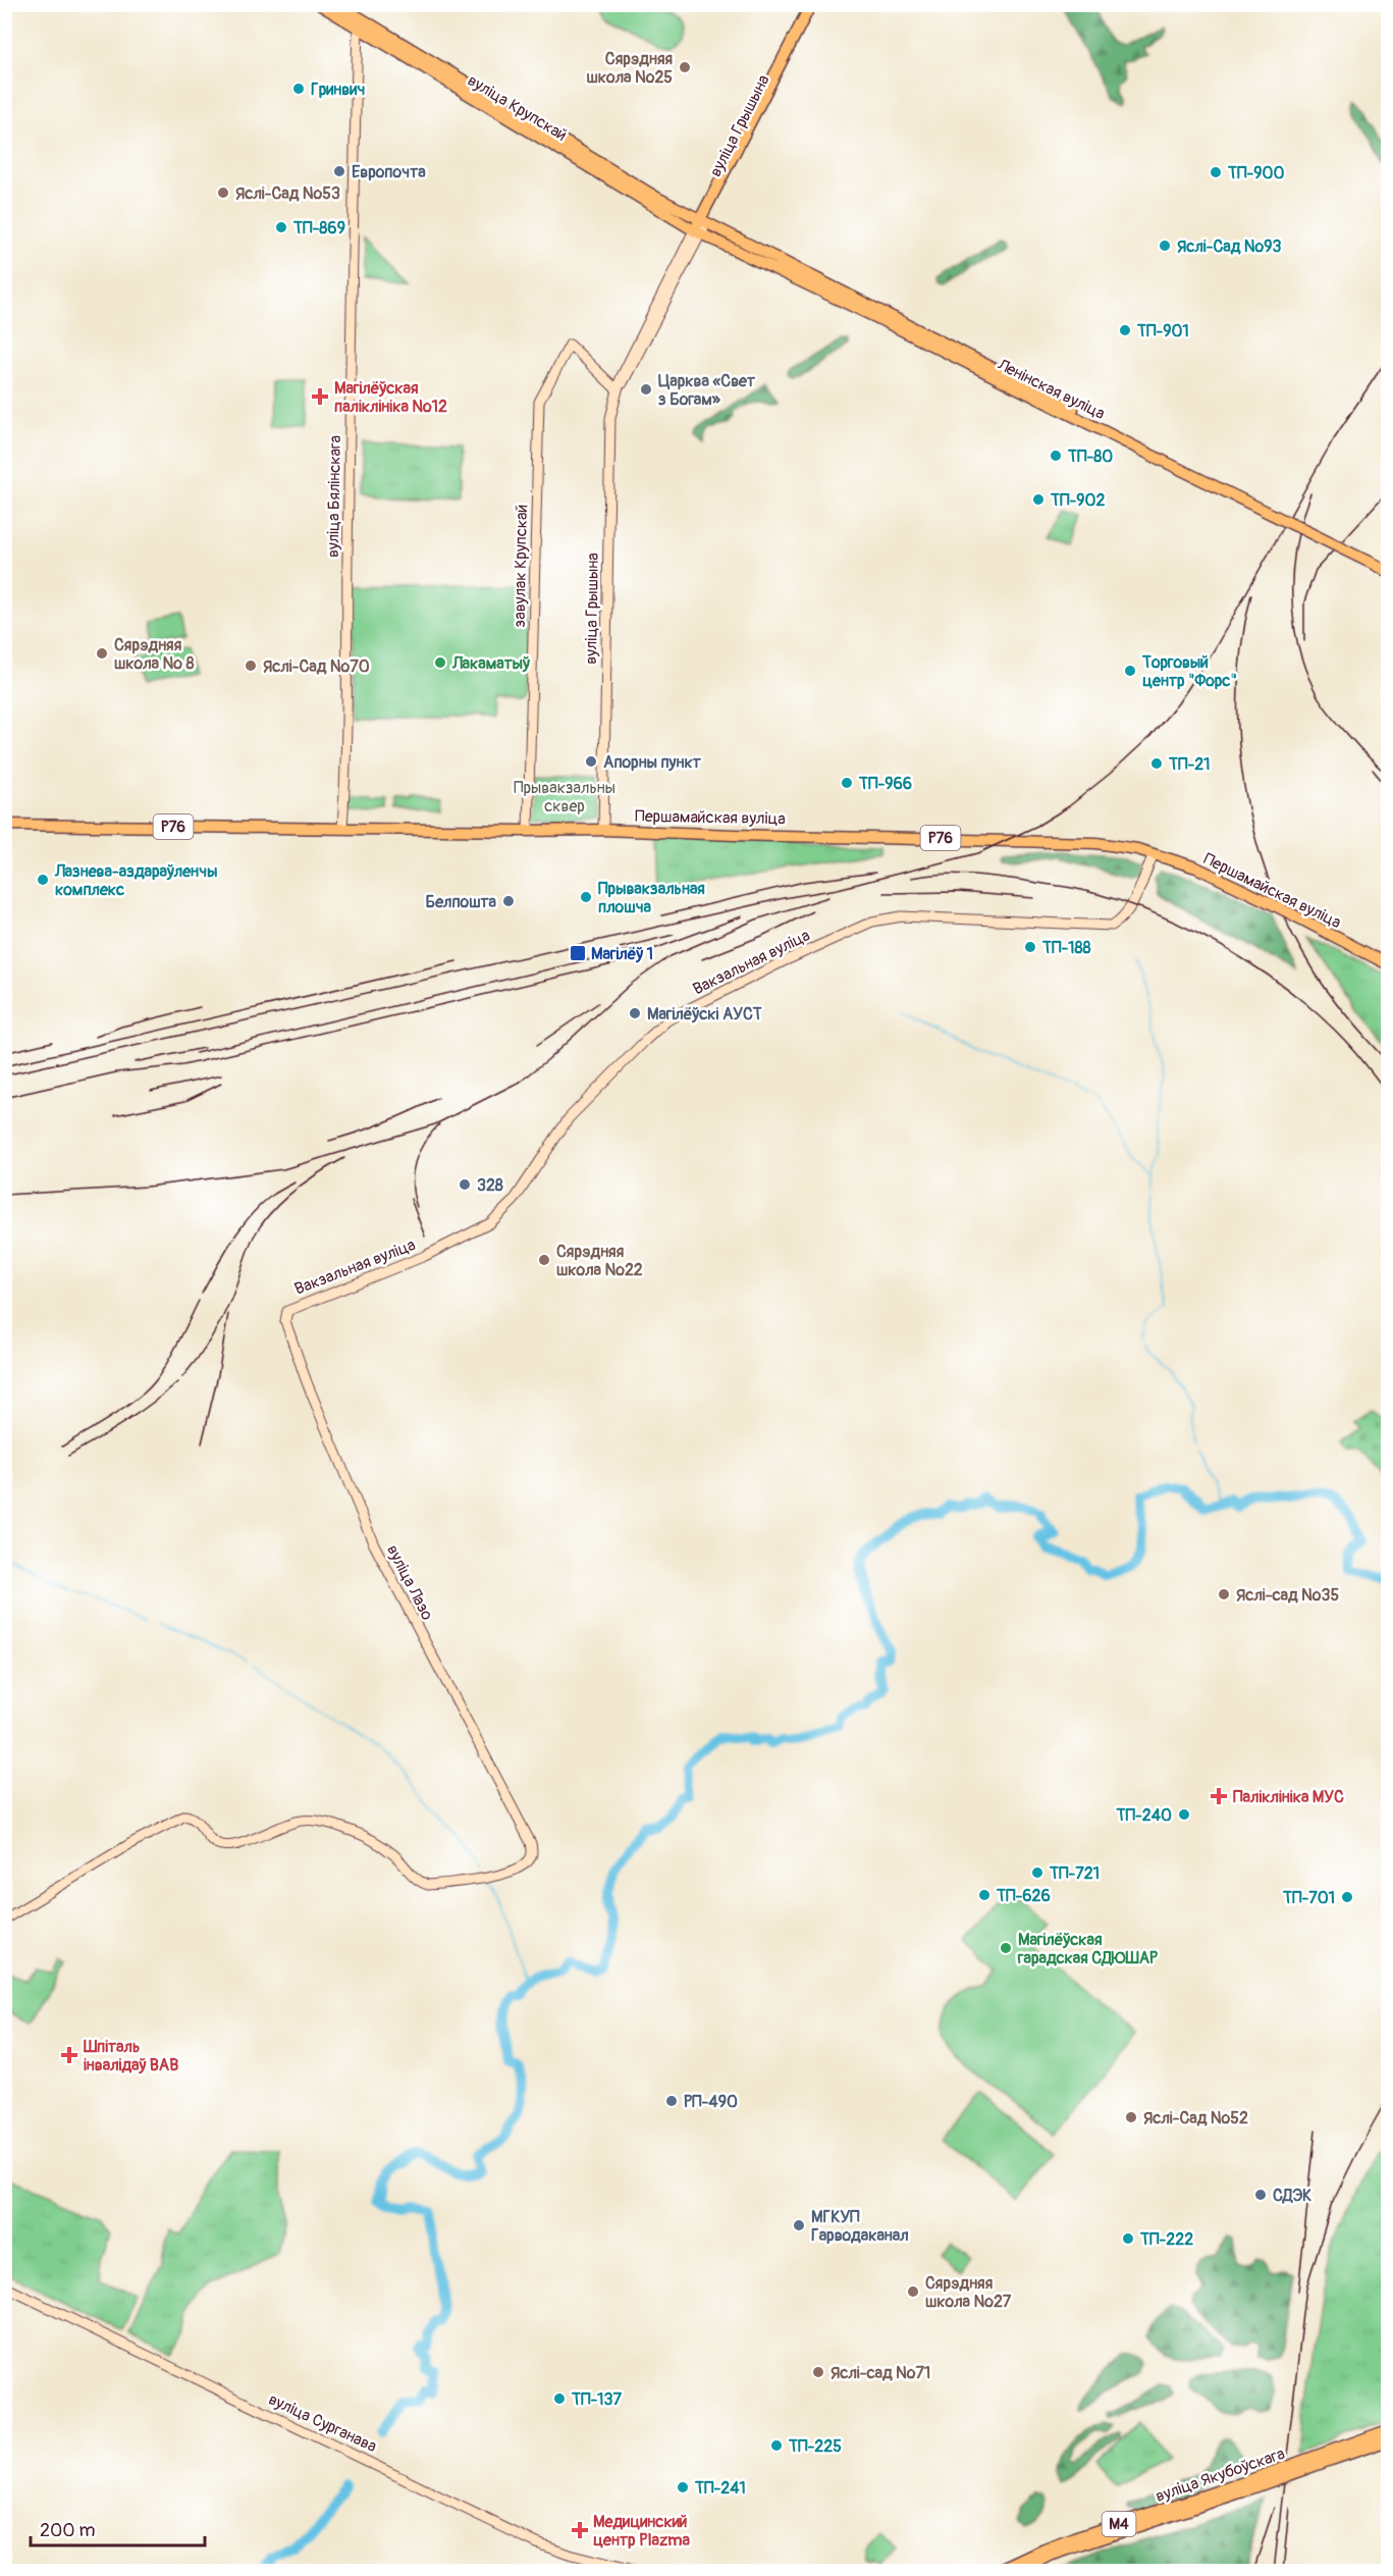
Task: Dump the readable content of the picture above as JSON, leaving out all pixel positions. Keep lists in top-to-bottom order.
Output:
{
  "streets": {
    "main road": [
      "вуліца Крупскай",
      "вуліца Грышына",
      "Ленінская вуліца",
      "вуліца Бялінскага",
      "завулак Крупскай",
      "Першамайская вуліца",
      "Р76",
      "Вакзальная вуліца",
      "вуліца Лазо",
      "вуліца Сурганава",
      "вуліца Якубоўскага",
      "М4"
    ]
  },
  "crossings": [
    ["вуліца Крупскай", "вуліца Грышына"],
    ["вуліца Крупскай", "Ленінская вуліца"],
    ["вуліца Крупскай", "вуліца Бялінскага"],
    ["вуліца Грышына", "Ленінская вуліца"],
    ["вуліца Грышына", "завулак Крупскай"],
    ["вуліца Грышына", "Першамайская вуліца"],
    ["вуліца Бялінскага", "Першамайская вуліца"],
    ["завулак Крупскай", "Першамайская вуліца"],
    ["Першамайская вуліца", "Вакзальная вуліца"],
    ["Вакзальная вуліца", "вуліца Лазо"]
  ],
  "parks": ["Прывакзальны сквер"],
  "places": {
    "other": [
      "Сярэдняя школа №25",
      "Гринвич",
      "Европочта",
      "ТП-900",
      "Яслі-Сад №53",
      "ТП-869",
      "Яслі-Сад №93",
      "ТП-901",
      "Царква «Свет з Богам»",
      "ТП-80",
      "ТП-902",
      "Сярэдняя школа № 8",
      "Лакаматыў",
      "Яслі-Сад №70",
      "Торговый центр \"Форс\"",
      "Апорны пункт",
      "ТП-21",
      "ТП-966",
      "Лазнева-аздараўленчы комплекс",
      "Прывакзальная плошча",
      "Белпошта",
      "ТП-188",
      "Магілёўскі АУСТ",
      "328",
      "Сярэдняя школа №22",
      "Яслі-сад №35",
      "ТП-240",
      "ТП-721",
      "ТП-626",
      "ТП-701",
      "Магілёўская гарадская СДЮШАР",
      "РП-490",
      "Яслі-Сад №52",
      "СДЭК",
      "МГКУП Гарводаканал",
      "ТП-222",
      "Сярэдняя школа №27",
      "Яслі-сад №71",
      "ТП-137",
      "ТП-225",
      "ТП-241"
    ],
    "health": [
      "Магілёўская паліклініка №12",
      "Паліклініка МУС",
      "Шпіталь інвалідаў ВАВ",
      "Медицинский центр Plazma"
    ],
    "transit": ["Магілёў 1"]
  },
  "scale_bar": "200 m"
}
